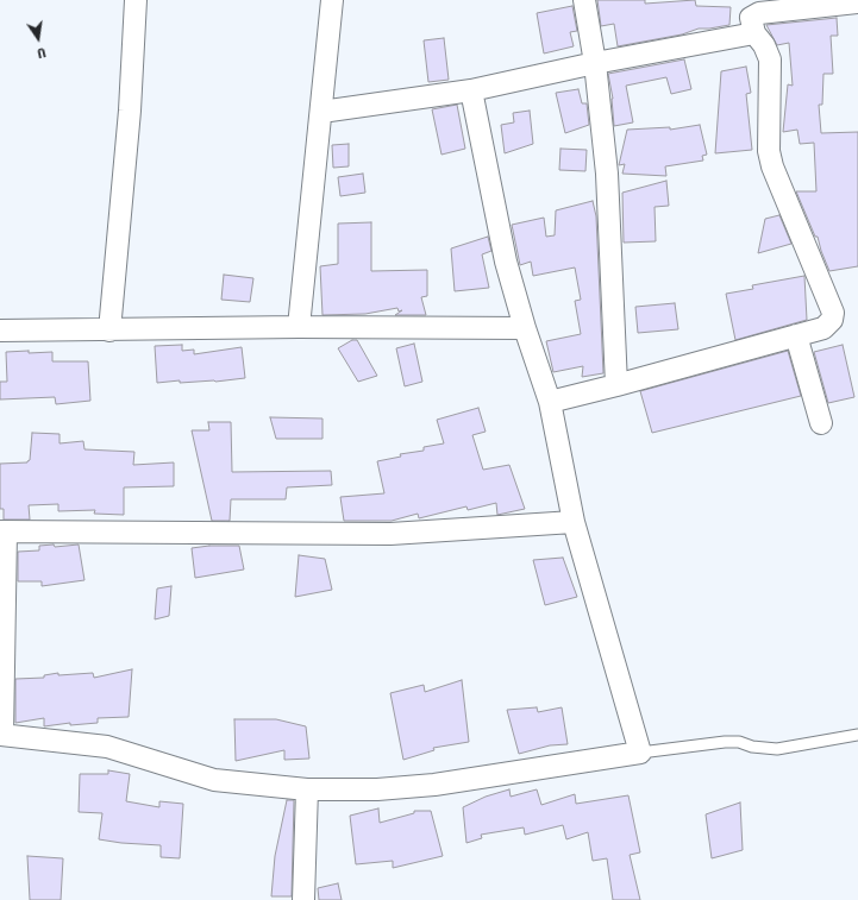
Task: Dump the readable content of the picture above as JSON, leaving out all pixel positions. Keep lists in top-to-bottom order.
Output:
{
  "north": "bottom"
}
